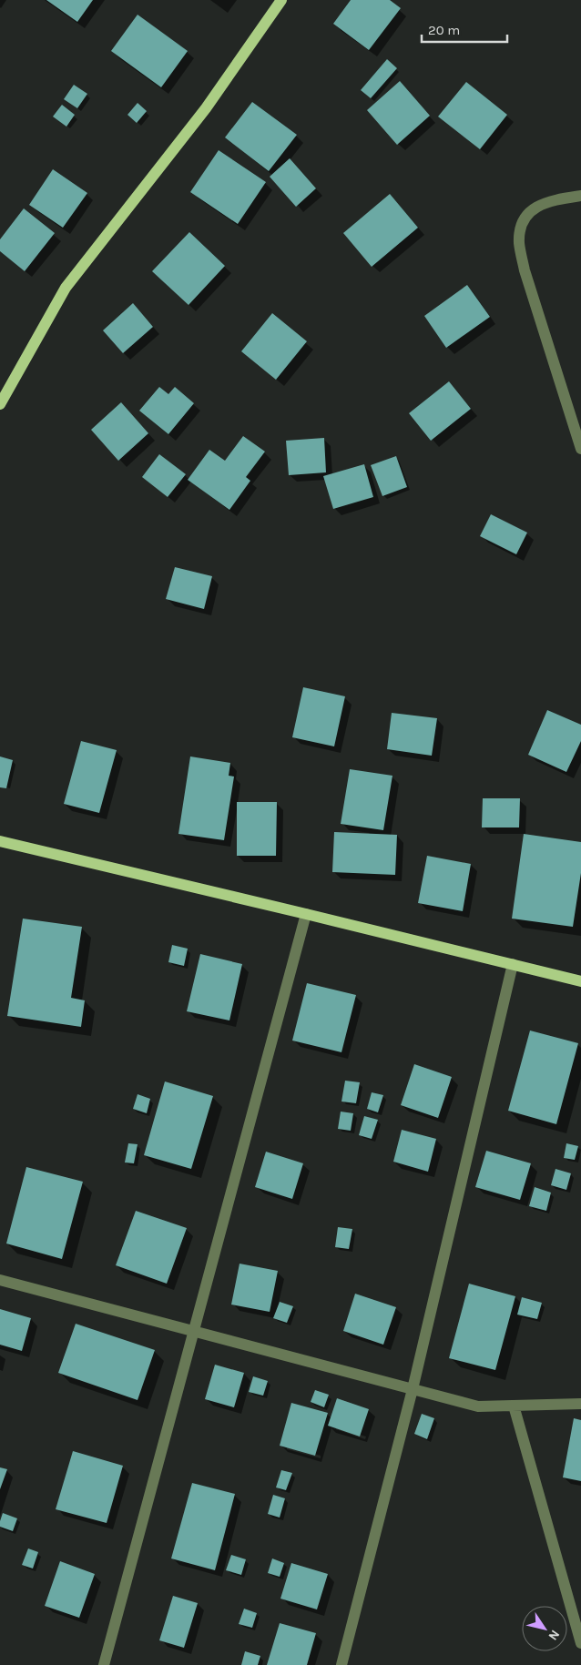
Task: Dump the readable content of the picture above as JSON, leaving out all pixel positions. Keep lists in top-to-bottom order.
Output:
{
  "scale_bar": "20 m",
  "north": "bottom right"
}
